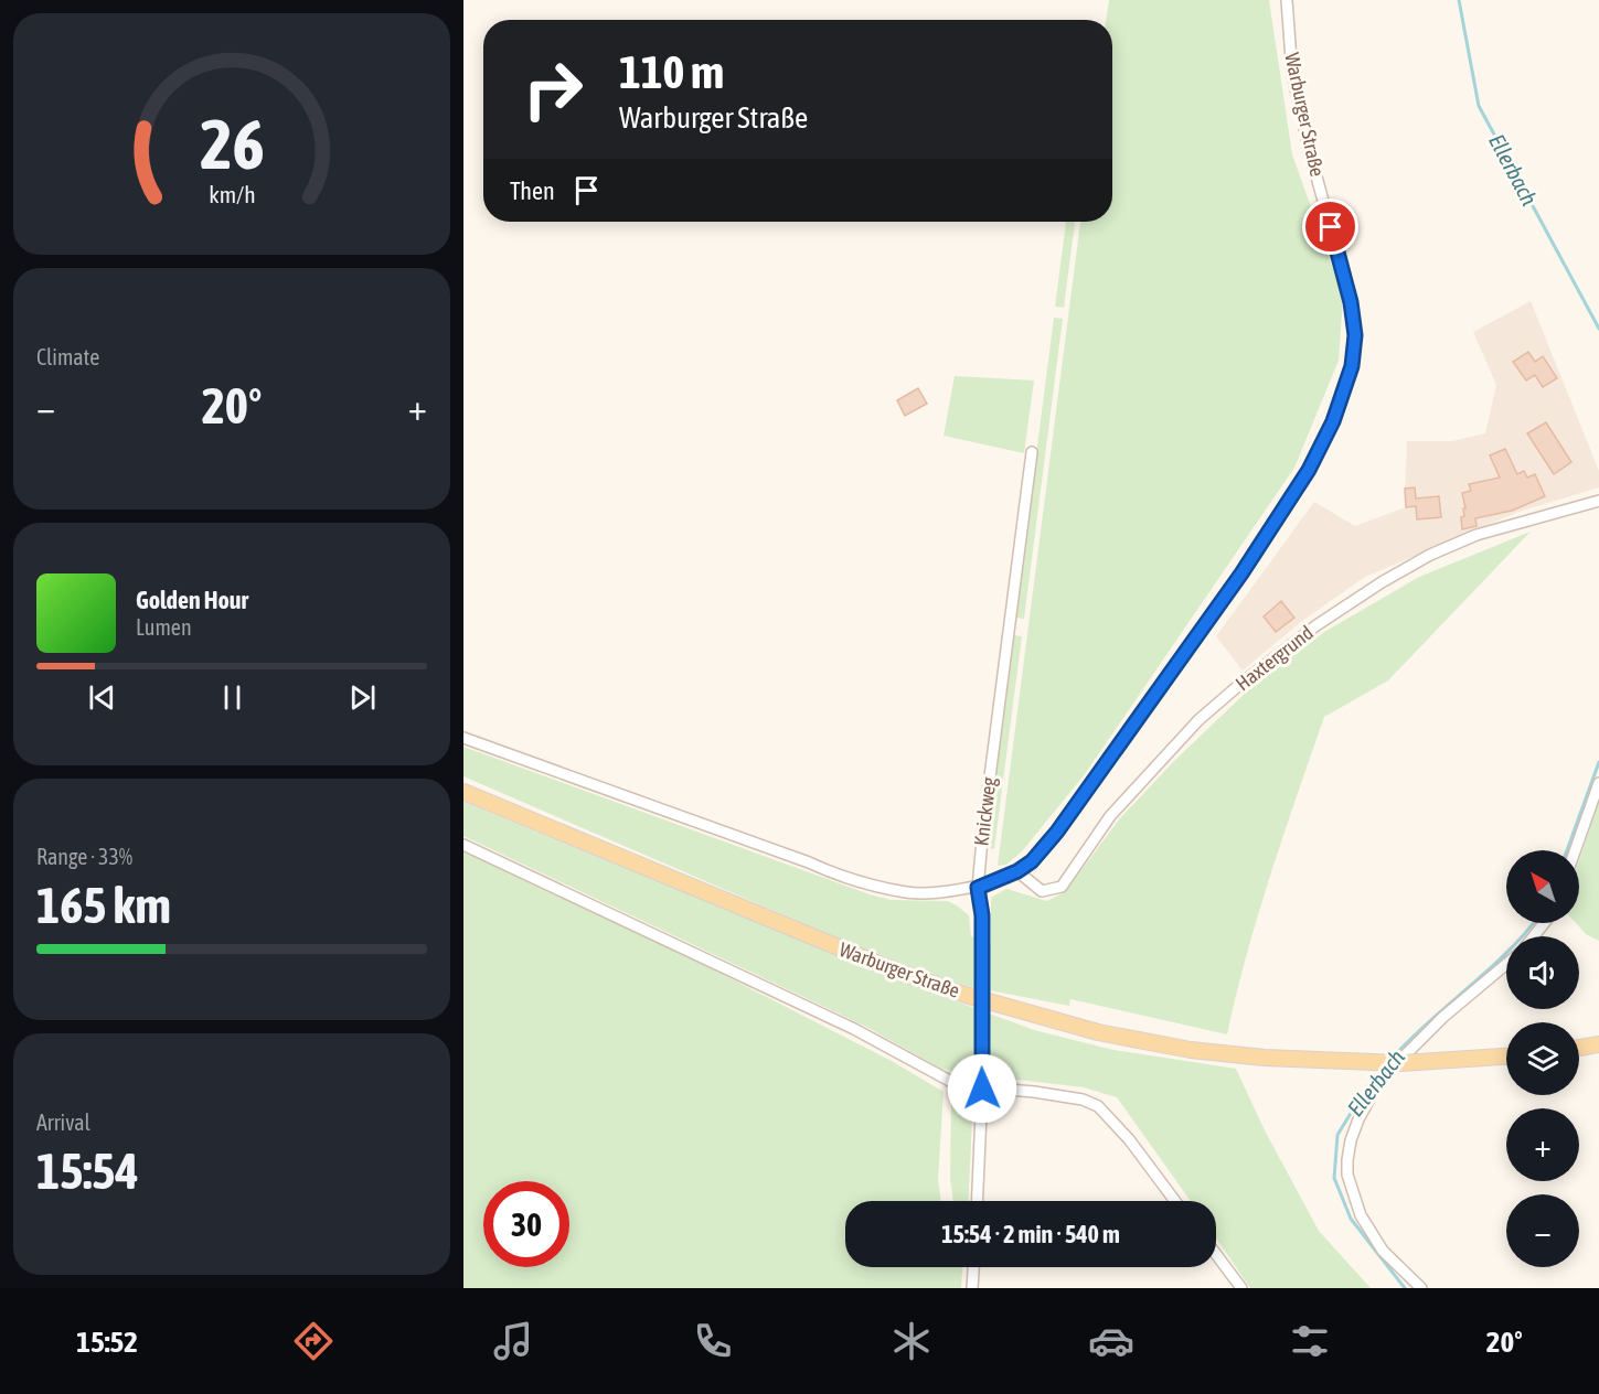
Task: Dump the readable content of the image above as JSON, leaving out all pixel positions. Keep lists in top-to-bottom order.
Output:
{
  "streets": {
    "main road": ["Warburger Straße"],
    "street": ["Haxtergrund", "Knickweg"]
  },
  "crossings": [
    ["Warburger Straße", "Haxtergrund"],
    ["Warburger Straße", "Knickweg"]
  ],
  "water": ["Ellerbach"],
  "north": "top left",
  "page": {
    "turn": ["110 m", "Warburger Straße"],
    "then": "Then",
    "tile": [
      "Climate",
      ["Range · 33%", "165 km"],
      ["Arrival", "15:54"]
    ],
    "heat": ["−", "20°", "+"],
    "song": ["Golden Hour", "Lumen"],
    "map_buttons": ["+", "−"],
    "limit": "30",
    "trip": "15:54 · 2 min · 540 m",
    "tabs": ["15:52", "20°"],
    "gauge": ["26", "km/h"]
  }
}
